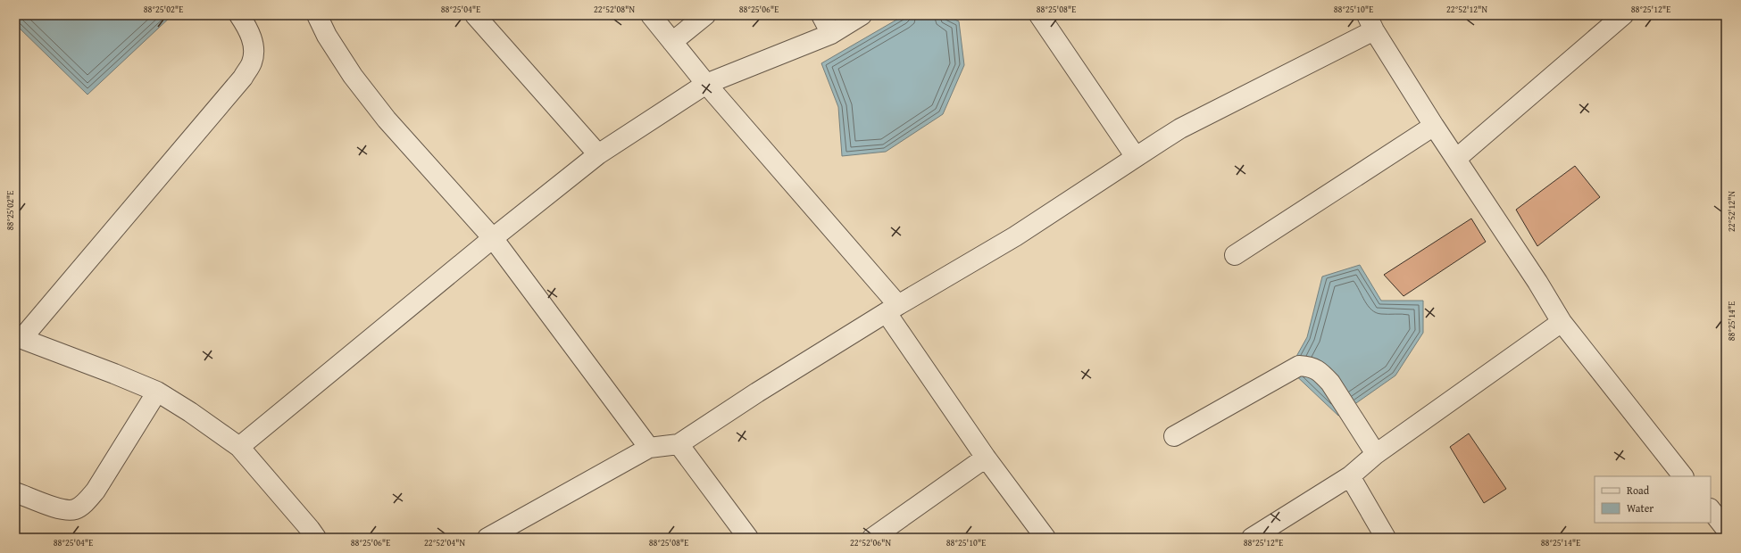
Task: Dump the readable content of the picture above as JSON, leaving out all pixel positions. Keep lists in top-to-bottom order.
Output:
{
  "legend": ["Road", "Water"],
  "coordinates": [
    "88°25'02\"E",
    "88°25'04\"E",
    "22°52'08\"N",
    "88°25'06\"E",
    "88°25'08\"E",
    "88°25'10\"E",
    "22°52'12\"N",
    "88°25'12\"E",
    "88°25'14\"E",
    "22°52'04\"N",
    "22°52'06\"N"
  ]
}
